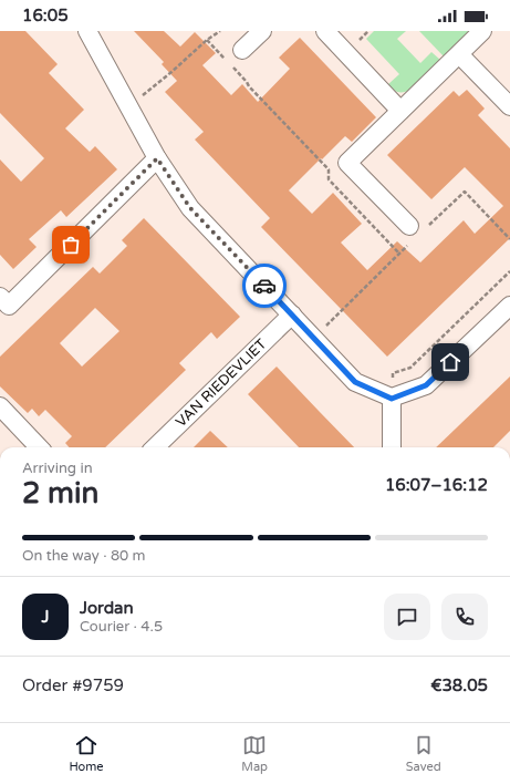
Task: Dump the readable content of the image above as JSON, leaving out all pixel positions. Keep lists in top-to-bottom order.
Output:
{
  "streets": {
    "street": ["VAN RIEDEVLIET"]
  },
  "page": {
    "status": "16:05",
    "heading": ["2 min", "Arriving in", "16:07–16:12"],
    "panel": [
      "Jordan",
      "Courier · 4.5",
      "Order #9759",
      "€38.05"
    ],
    "bar": "On the way · 80 m",
    "round": "J",
    "tabs": ["Home", "Map", "Saved"]
  }
}
